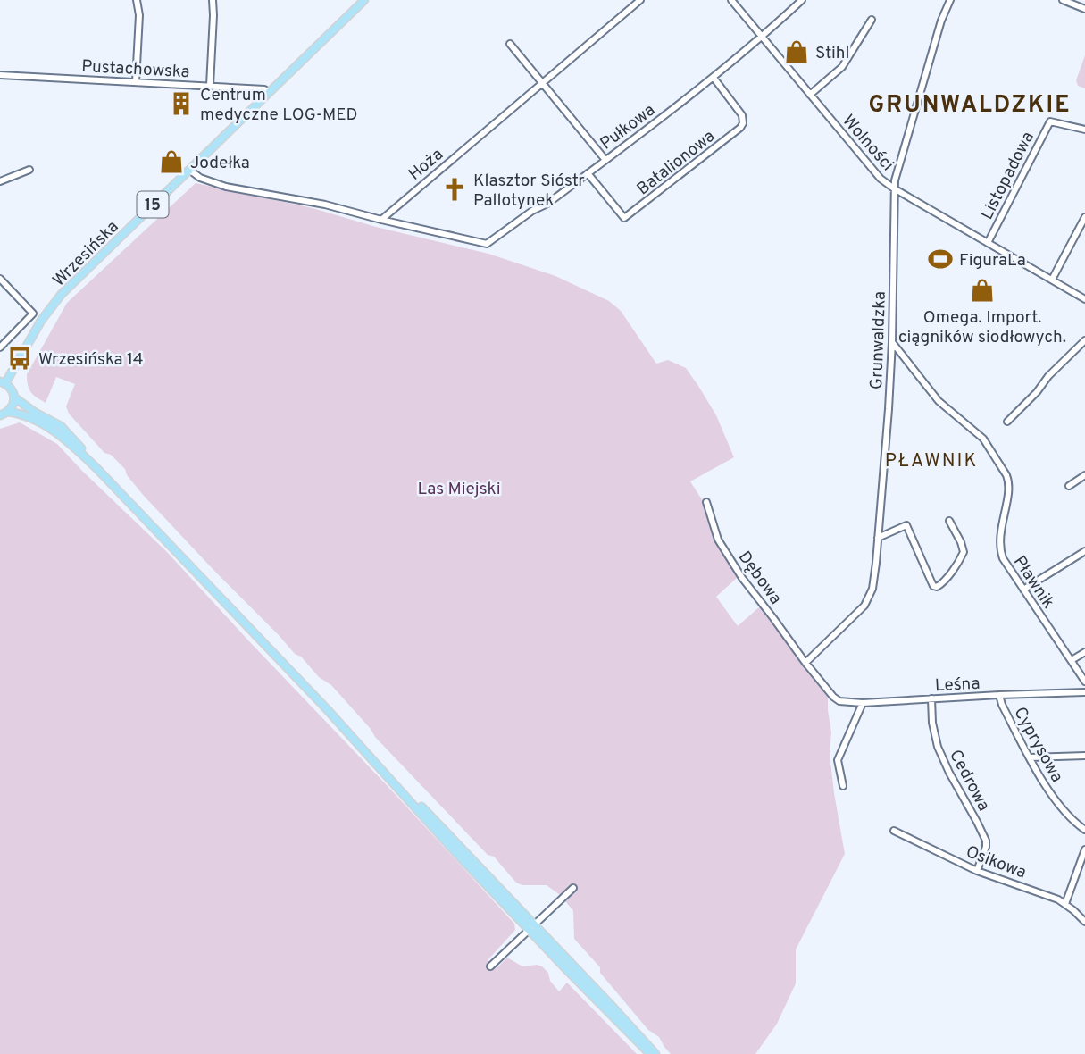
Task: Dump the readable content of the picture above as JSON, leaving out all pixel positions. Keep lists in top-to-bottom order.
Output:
{
  "streets": {
    "main road": ["15", "Wrzesińska"],
    "street": [
      "Pustachowska",
      "Pułkowa",
      "Wolności",
      "Batalionowa",
      "Hoża",
      "Listopadowa",
      "Grunwaldzka",
      "Dębowa",
      "Pławnik",
      "Leśna",
      "Cyprysowa",
      "Cedrowa",
      "Osikowa"
    ]
  },
  "crossings": [
    ["Pustachowska", "Wrzesińska"],
    ["Pułkowa", "Wolności"],
    ["Pułkowa", "Batalionowa"],
    ["Pułkowa", "Hoża"],
    ["Wolności", "Listopadowa"],
    ["Wolności", "Grunwaldzka"],
    ["15", "Wrzesińska"],
    ["Grunwaldzka", "Dębowa"],
    ["Grunwaldzka", "Pławnik"],
    ["Dębowa", "Leśna"],
    ["Leśna", "Cyprysowa"],
    ["Leśna", "Cedrowa"],
    ["Cedrowa", "Osikowa"]
  ],
  "districts": ["GRUNWALDZKIE", "PŁAWNIK"],
  "parks": ["Las Miejski"],
  "places": {
    "shop": ["Stihl", "Jodełka", "Omega. Import. ciągników siodłowych."],
    "building": ["Centrum medyczne LOG-MED"],
    "church": ["Klasztor Sióstr Pallotynek"],
    "sports": ["FiguraLa"],
    "bus stop": ["Wrzesińska 14"]
  }
}
